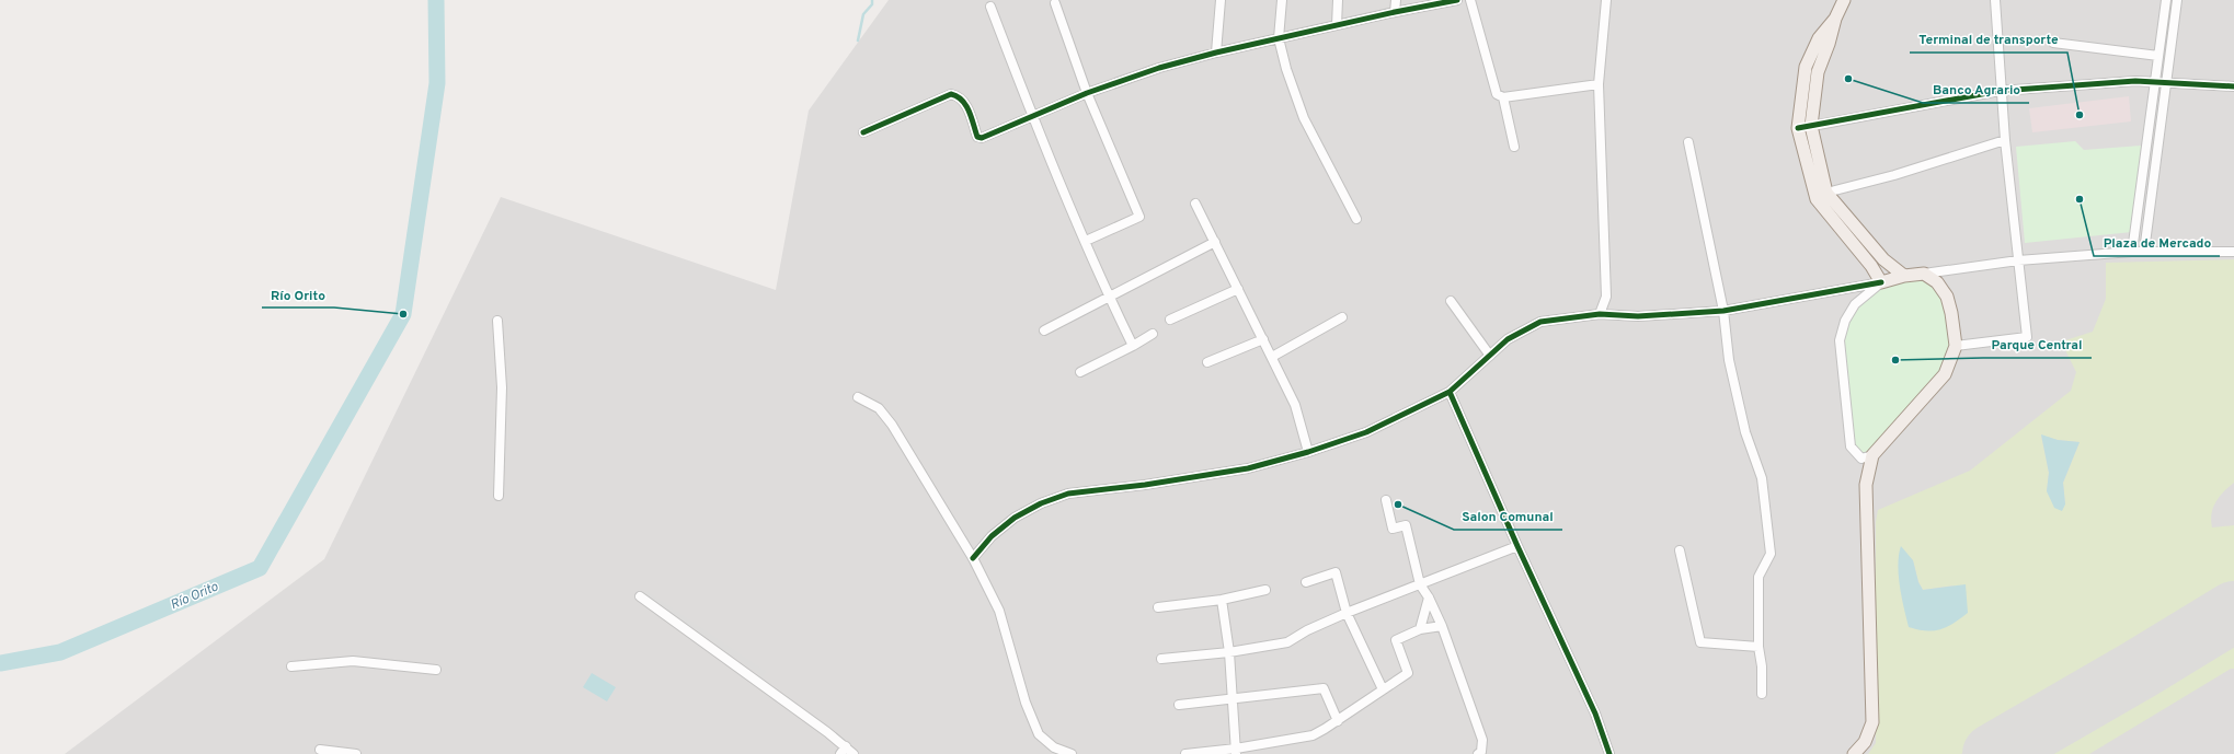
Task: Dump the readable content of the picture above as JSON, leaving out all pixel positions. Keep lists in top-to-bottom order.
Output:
{
  "water": ["Río Orito"],
  "places": [
    "Banco Agrario",
    "Terminal de transporte",
    "Plaza de Mercado",
    "Río Orito",
    "Parque Central",
    "Salon Comunal"
  ]
}
